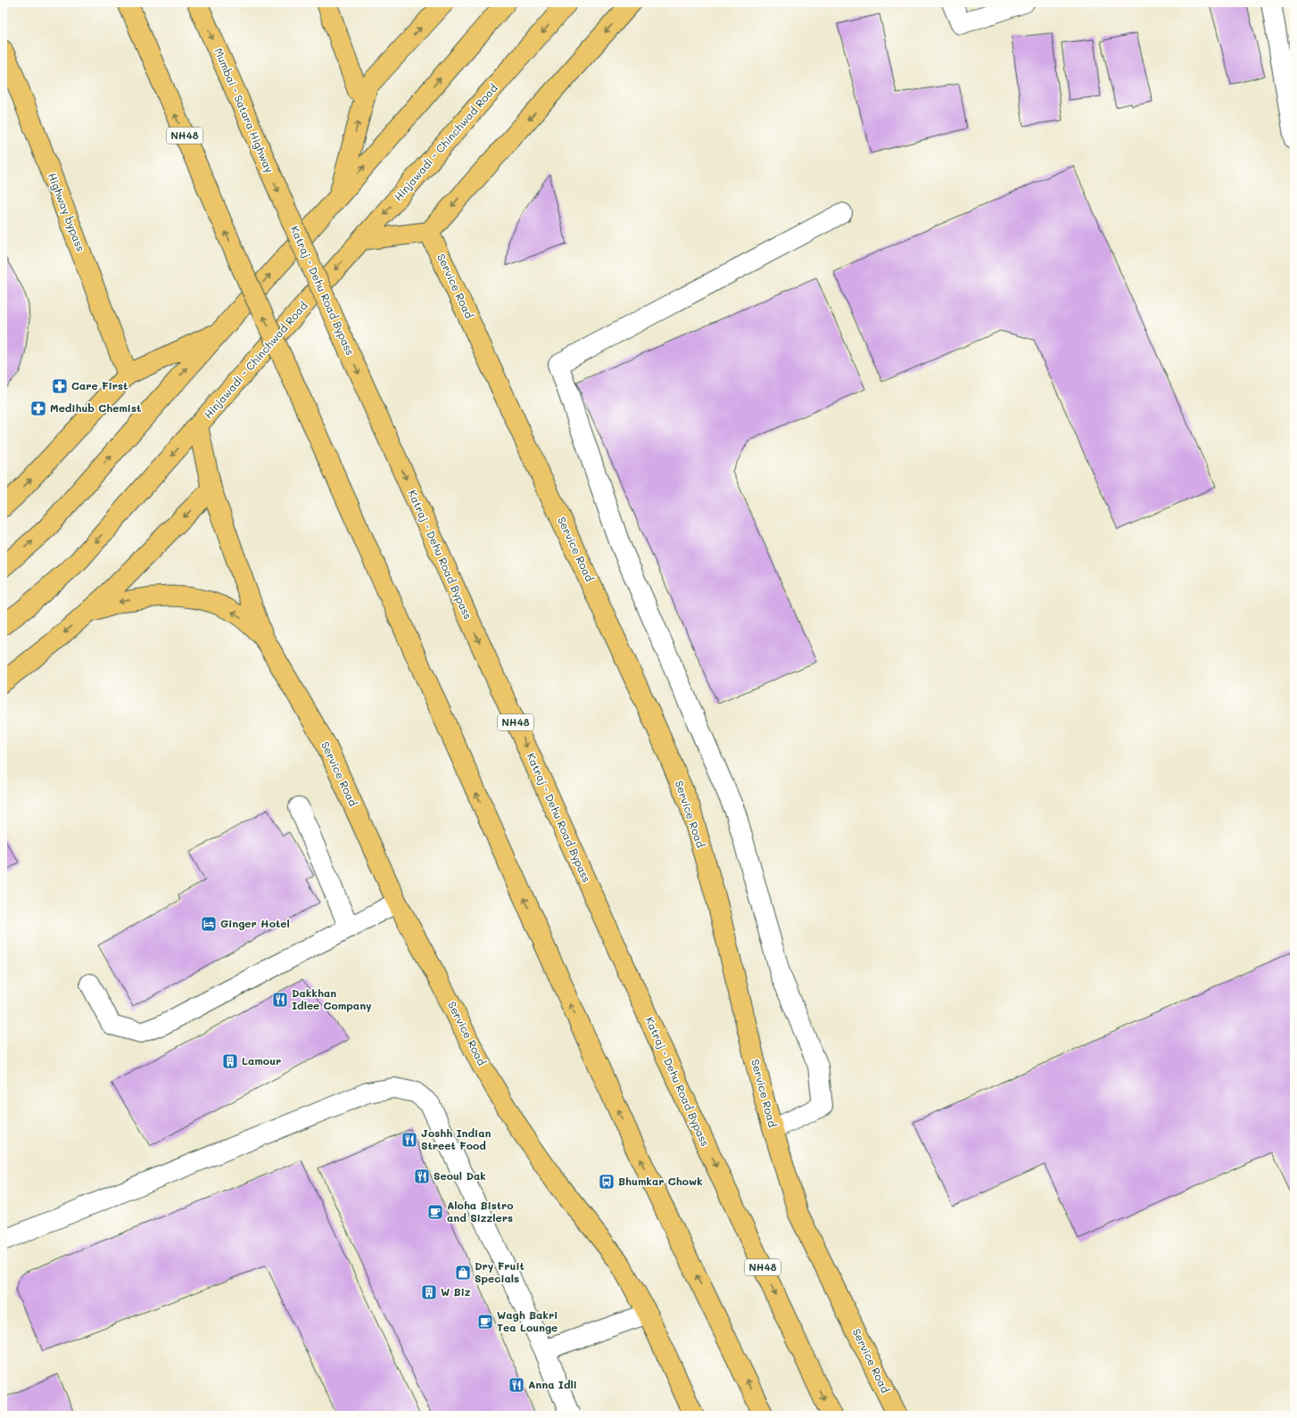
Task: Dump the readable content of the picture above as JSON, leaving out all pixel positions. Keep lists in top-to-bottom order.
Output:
{
  "streets": {
    "main road": [
      "Mumbai - Satara Highway",
      "NH48",
      "Hinjawadi - Chinchwad Road",
      "Highway bypass",
      "Service Road",
      "Katraj - Dehu Road Bypass"
    ]
  },
  "crossings": [
    ["Mumbai - Satara Highway", "Katraj - Dehu Road Bypass"]
  ],
  "places": {
    "pharmacy": ["Care First", "Medihub Chemist"],
    "hotel": ["Ginger Hotel"],
    "restaurant": [
      "Dakkhan Idlee Company",
      "Joshh Indian Street Food",
      "Seoul Dak",
      "Anna Idli"
    ],
    "building": ["Lamour", "W Biz"],
    "bus stop": ["Bhumkar Chowk"],
    "cafe": ["Aloha Bistro and Sizzlers", "Wagh Bakri Tea Lounge"],
    "shop": ["Dry Fruit Specials"]
  }
}
